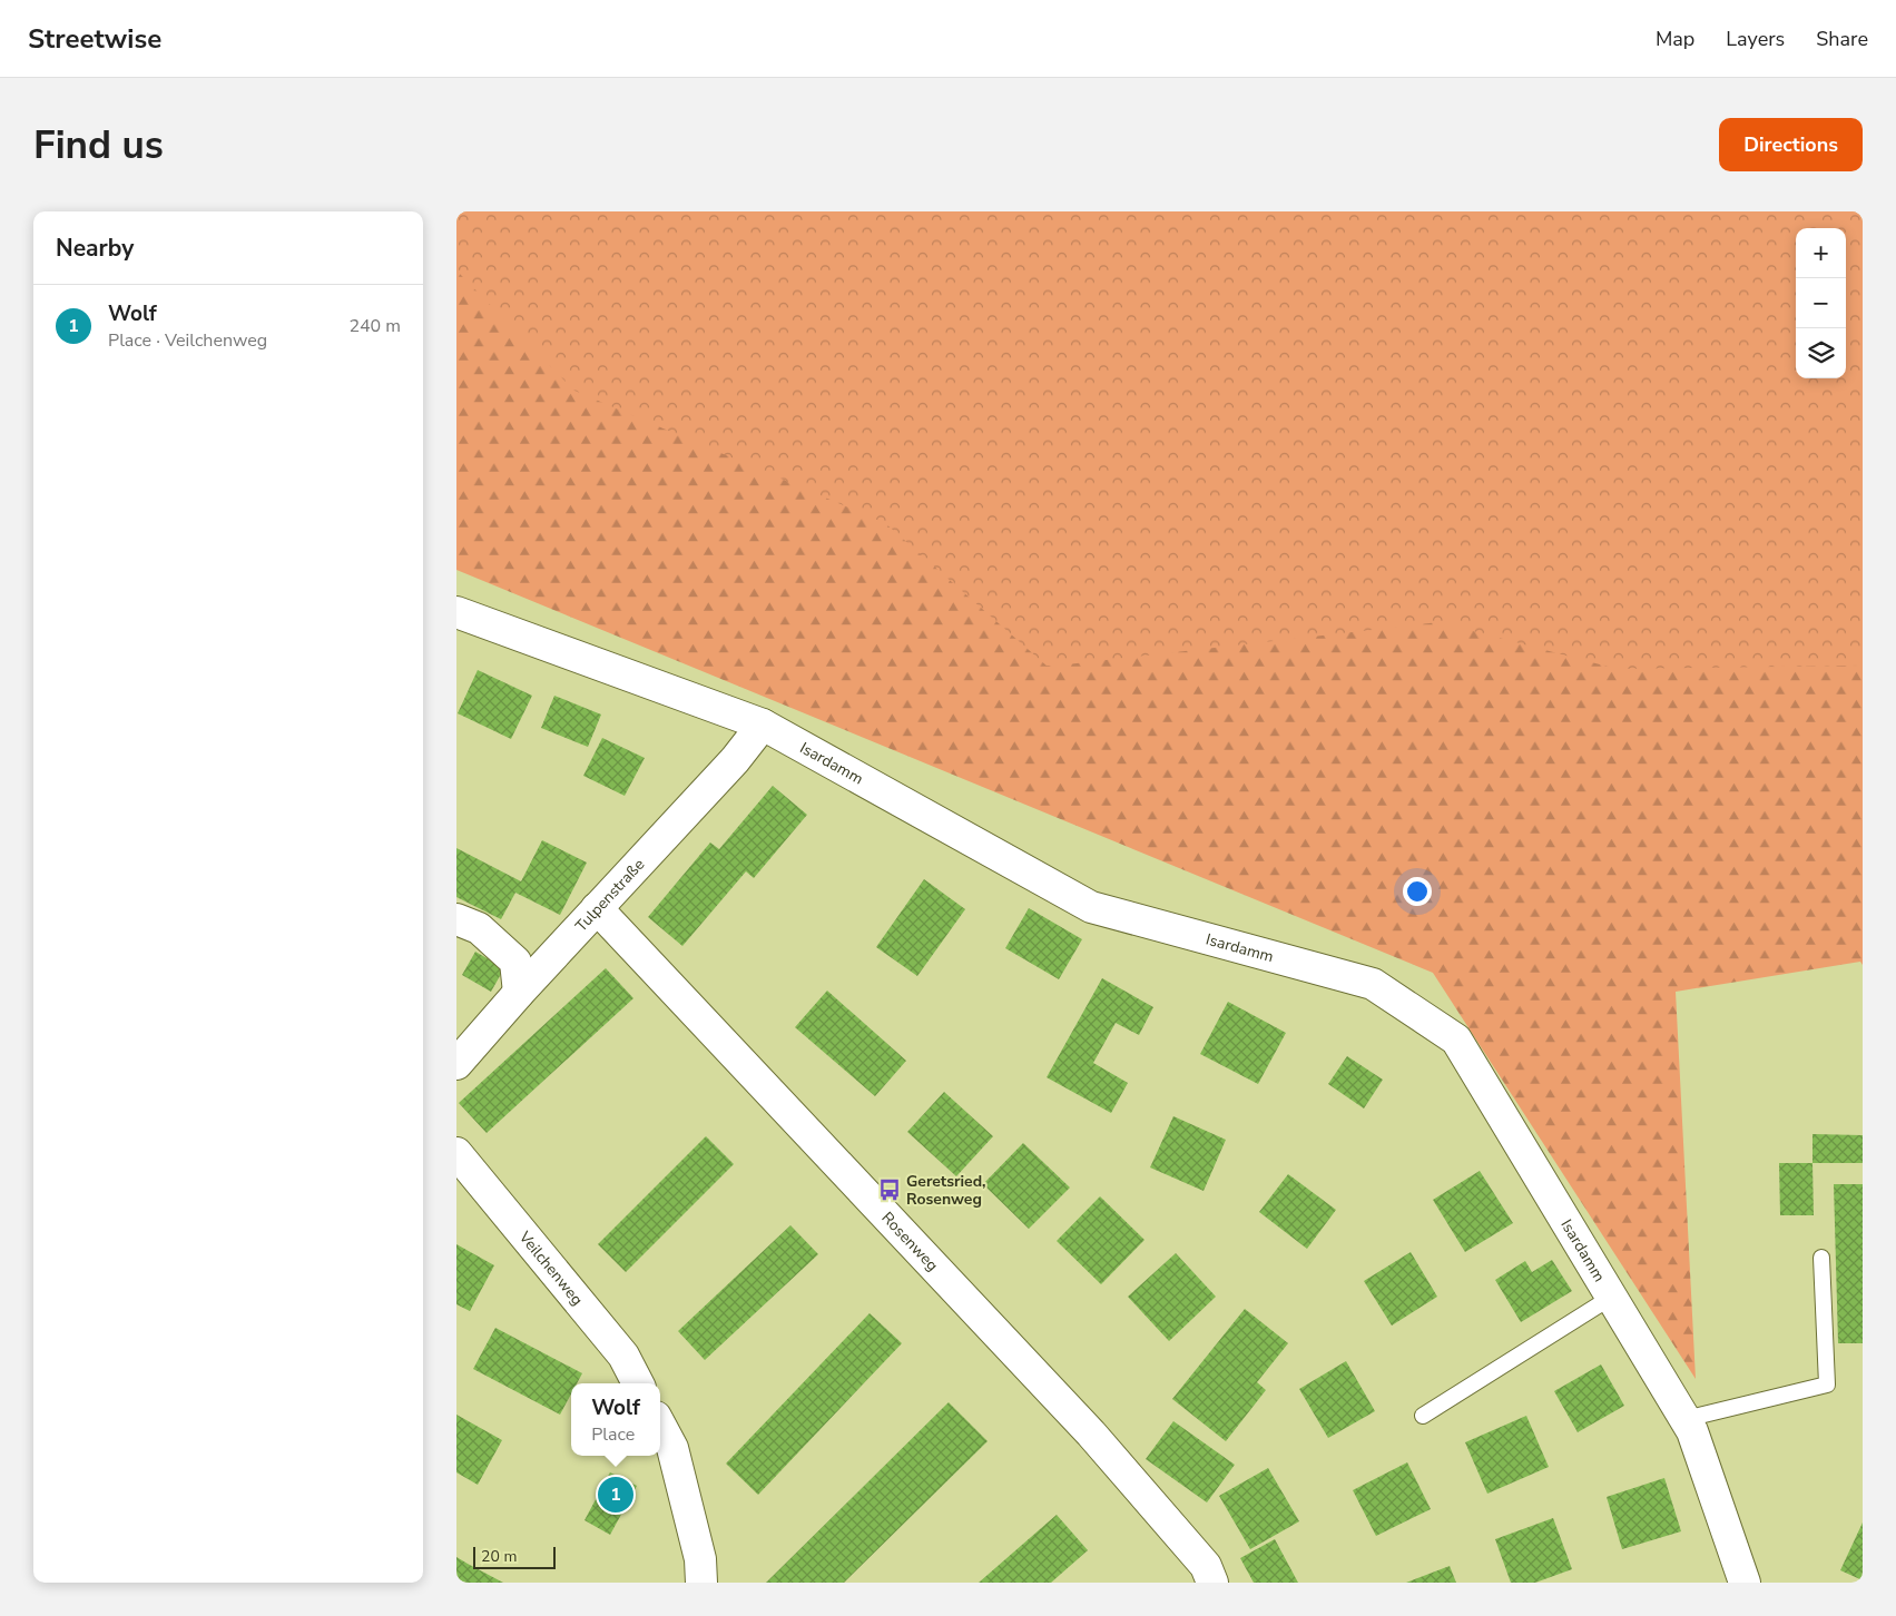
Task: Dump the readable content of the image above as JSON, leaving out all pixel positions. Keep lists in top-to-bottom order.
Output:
{
  "streets": {
    "street": [
      "Isardamm",
      "Tulpenstraße",
      "Rosenweg",
      "Veilchenweg"
    ]
  },
  "crossings": [
    ["Isardamm", "Tulpenstraße"],
    ["Tulpenstraße", "Rosenweg"]
  ],
  "places": {
    "bus stop": ["Geretsried, Rosenweg"]
  },
  "scale_bar": "20 m",
  "page": {
    "header": "Streetwise",
    "nav": ["Map", "Layers", "Share"],
    "buttons": "Directions",
    "title": "Find us",
    "heading": "Nearby",
    "map_buttons": ["+", "−"],
    "list": [
      {
        "mark": "1",
        "name": "Wolf",
        "note": "Place · Veilchenweg",
        "value": "240 m"
      }
    ],
    "popup": ["Wolf", "Place"],
    "pins": "1",
    "scale": "20 m"
  }
}
